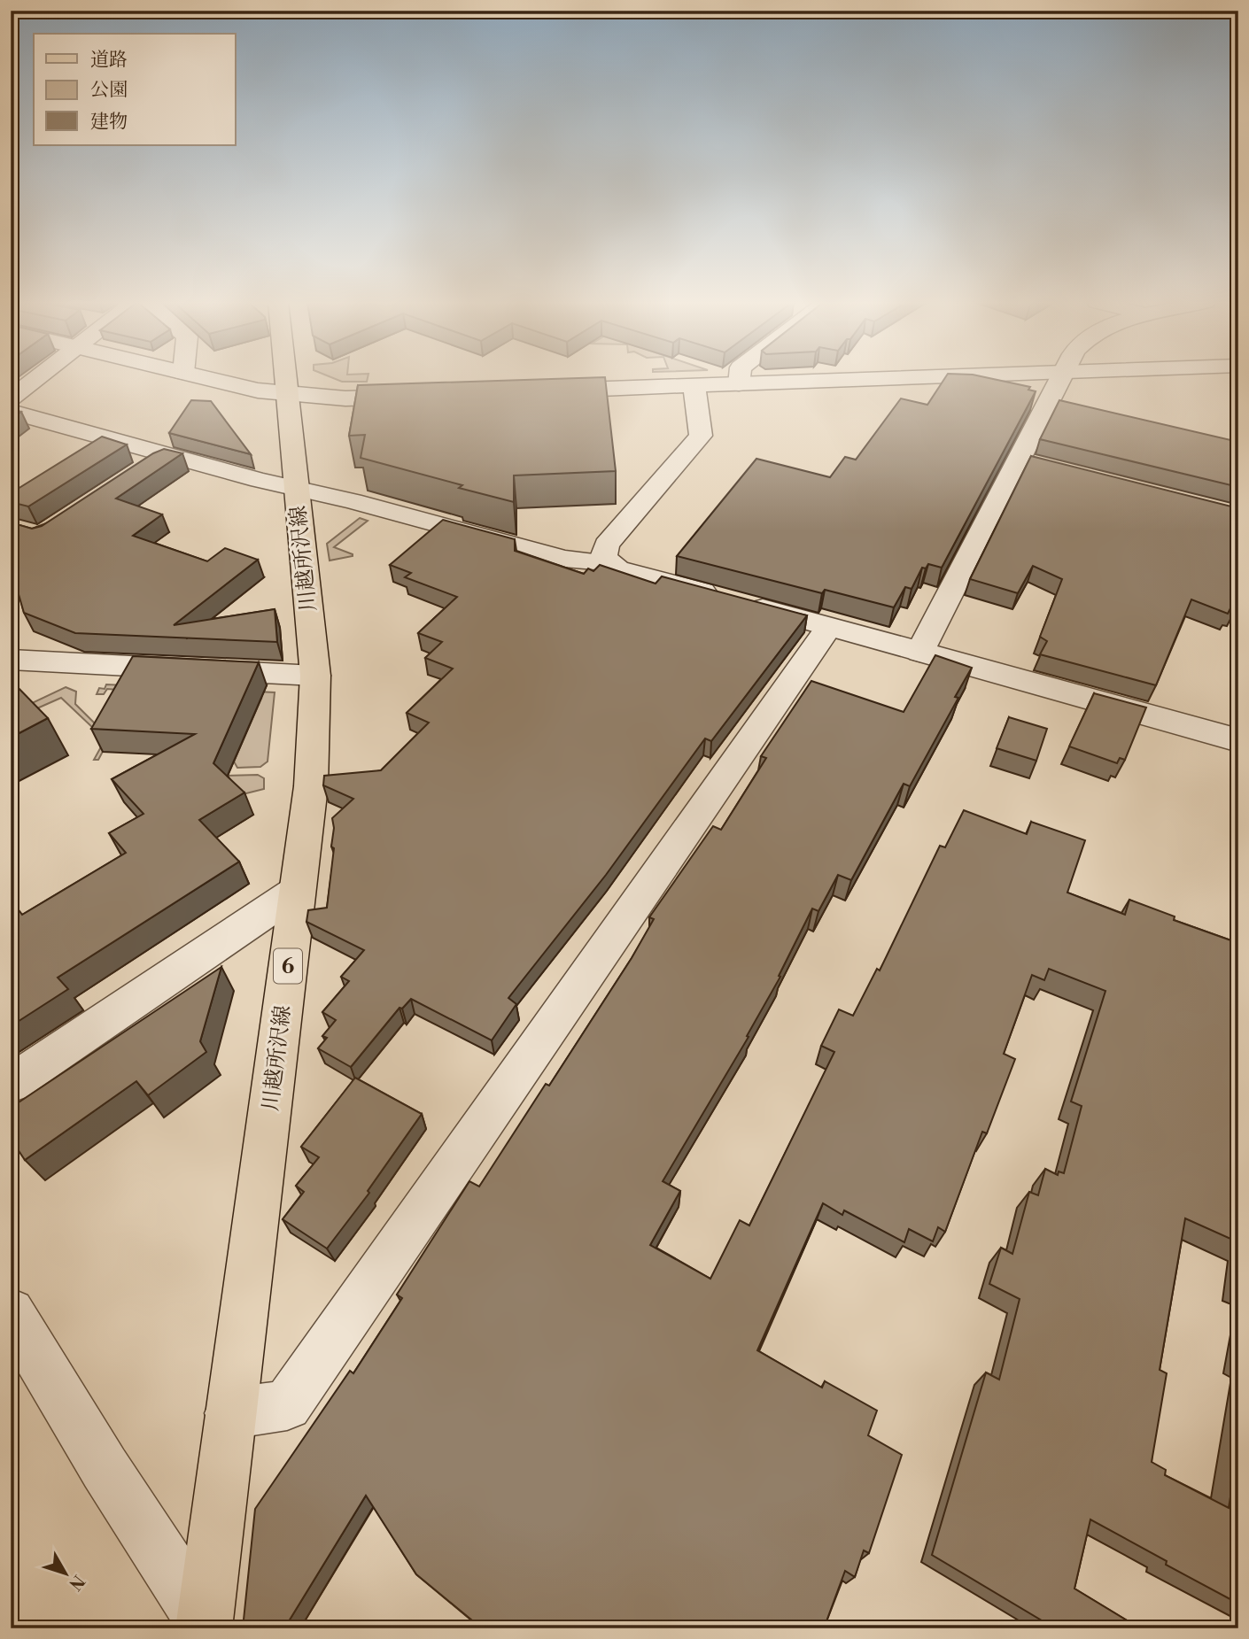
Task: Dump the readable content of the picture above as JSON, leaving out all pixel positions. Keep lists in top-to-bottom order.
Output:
{
  "streets": {
    "main road": ["川越所沢線", "6"]
  },
  "legend": ["道路", "公園", "建物"],
  "north": "bottom right"
}
